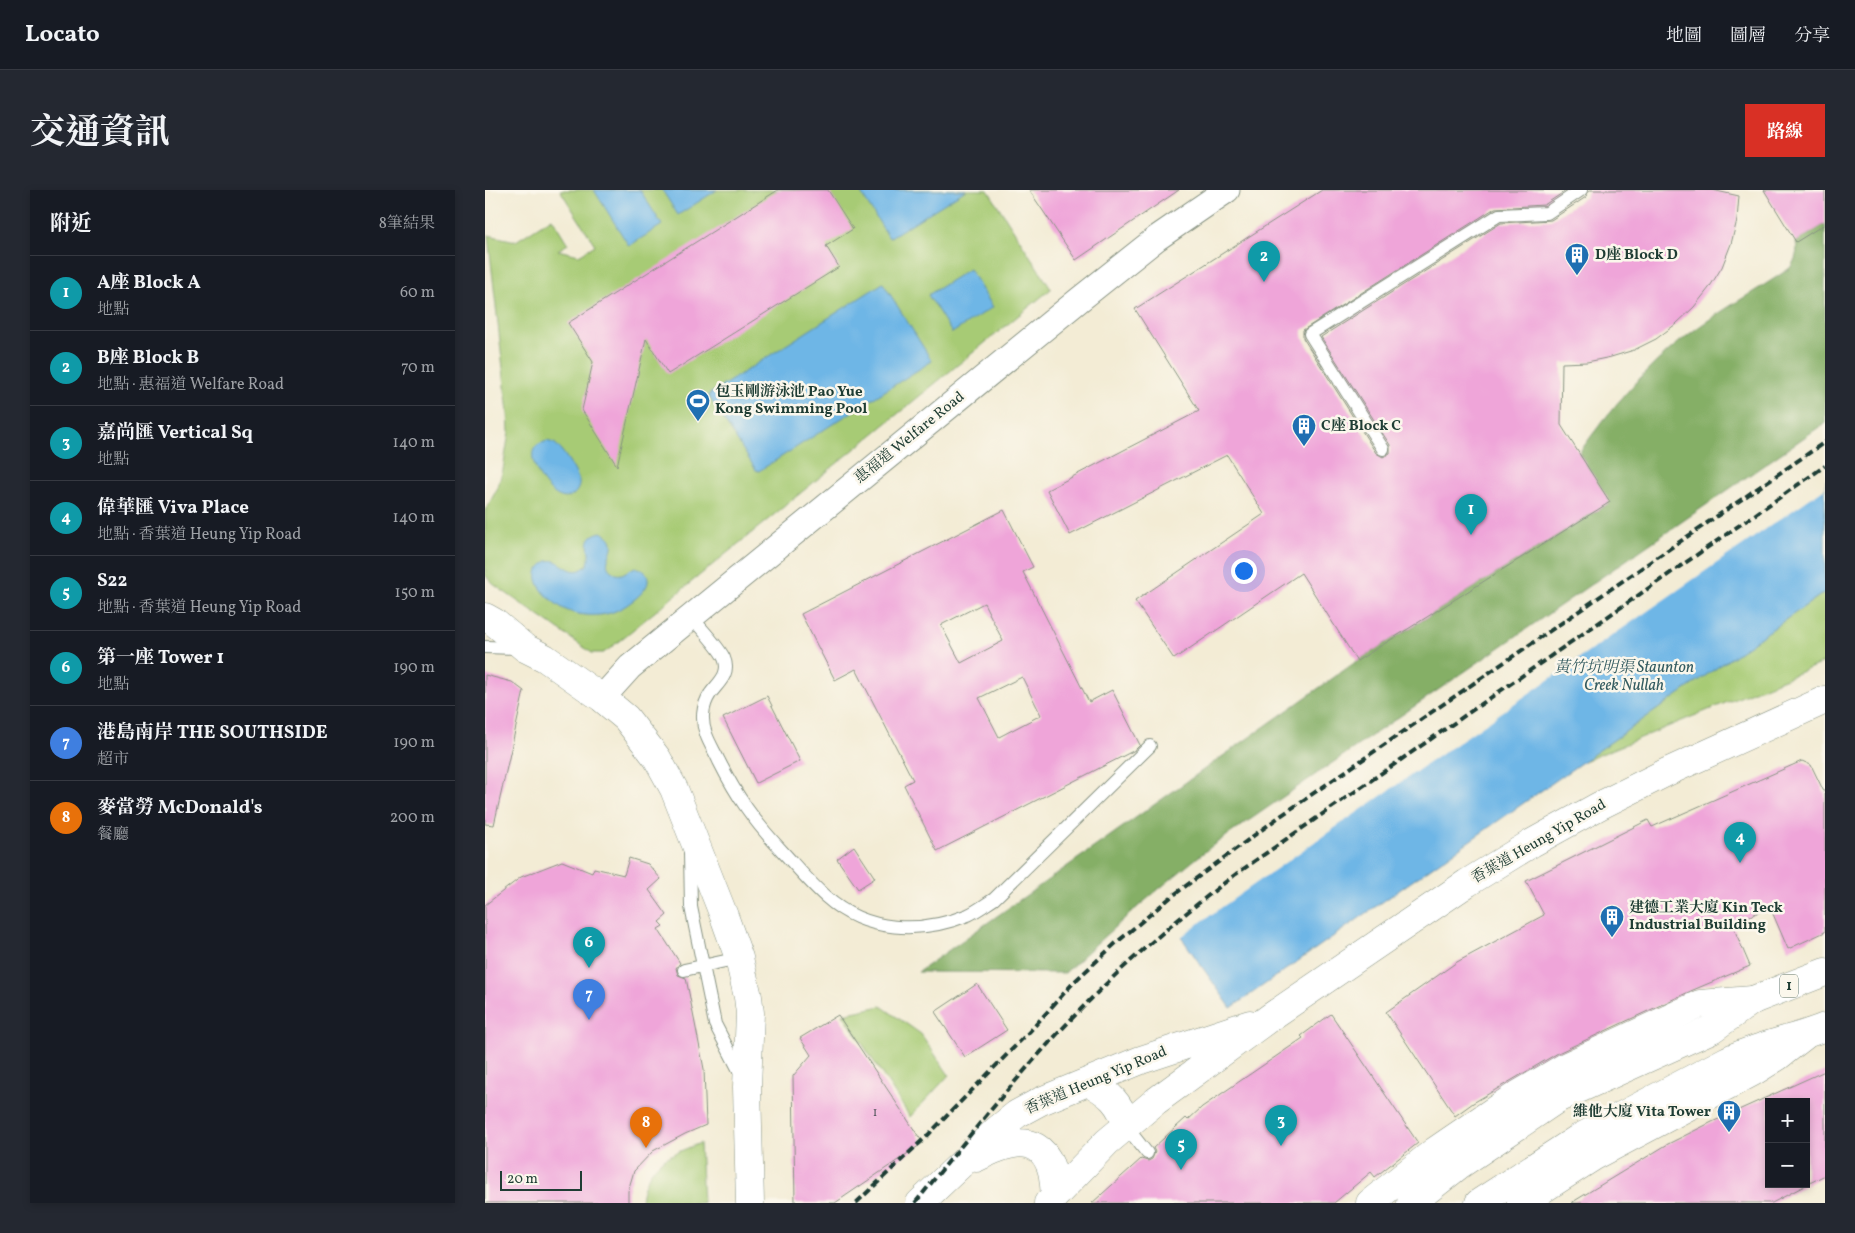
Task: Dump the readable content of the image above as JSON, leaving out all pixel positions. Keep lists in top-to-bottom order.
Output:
{
  "streets": {
    "main road": ["香葉道 Heung Yip Road", "1"],
    "street": ["惠福道 Welfare Road"]
  },
  "water": ["黃竹坑明渠 Staunton Creek Nullah"],
  "places": {
    "building": [
      "D座 Block D",
      "C座 Block C",
      "建德工業大廈 Kin Teck Industrial Building",
      "維他大廈 Vita Tower"
    ],
    "sports": ["包玉剛游泳池 Pao Yue Kong Swimming Pool"]
  },
  "house_numbers": ["1"],
  "scale_bar": "20 m",
  "page": {
    "header": "Locato",
    "nav": ["地圖", "圖層", "分享"],
    "title": "交通資訊",
    "buttons": "路線",
    "heading": ["附近", "8筆結果"],
    "pins": [
      "2",
      "1",
      "4",
      "6",
      "7",
      "3",
      "8",
      "5"
    ],
    "list": [
      {
        "mark": "1",
        "name": "A座 Block A",
        "note": "地點",
        "value": "60 m"
      },
      {
        "mark": "2",
        "name": "B座 Block B",
        "note": "地點 · 惠福道 Welfare Road",
        "value": "70 m"
      },
      {
        "mark": "3",
        "name": "嘉尚匯 Vertical Sq",
        "note": "地點",
        "value": "140 m"
      },
      {
        "mark": "4",
        "name": "偉華匯 Viva Place",
        "note": "地點 · 香葉道 Heung Yip Road",
        "value": "140 m"
      },
      {
        "mark": "5",
        "name": "S22",
        "note": "地點 · 香葉道 Heung Yip Road",
        "value": "150 m"
      },
      {
        "mark": "6",
        "name": "第一座 Tower 1",
        "note": "地點",
        "value": "190 m"
      },
      {
        "mark": "7",
        "name": "港島南岸 THE SOUTHSIDE",
        "note": "超市",
        "value": "190 m"
      },
      {
        "mark": "8",
        "name": "麥當勞 McDonald's",
        "note": "餐廳",
        "value": "200 m"
      }
    ],
    "map_buttons": ["+", "−"],
    "scale": "20 m"
  }
}
